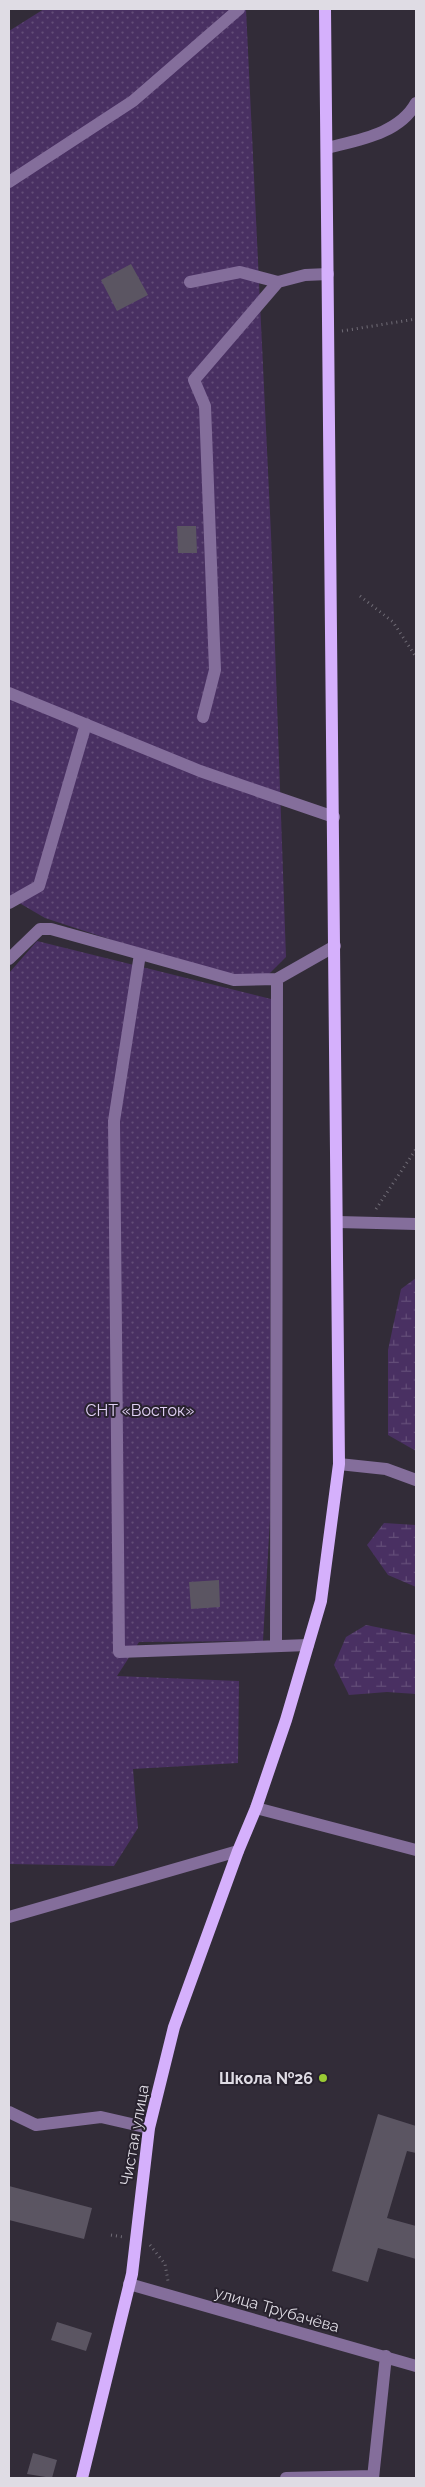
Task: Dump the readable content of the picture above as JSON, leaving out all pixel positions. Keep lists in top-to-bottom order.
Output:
{
  "streets": {
    "main road": ["Чистая улица"],
    "street": ["улица Трубачёва"]
  },
  "crossings": [
    ["Чистая улица", "улица Трубачёва"]
  ],
  "parks": ["СНТ «Восток»"],
  "places": ["Школа №26"]
}
